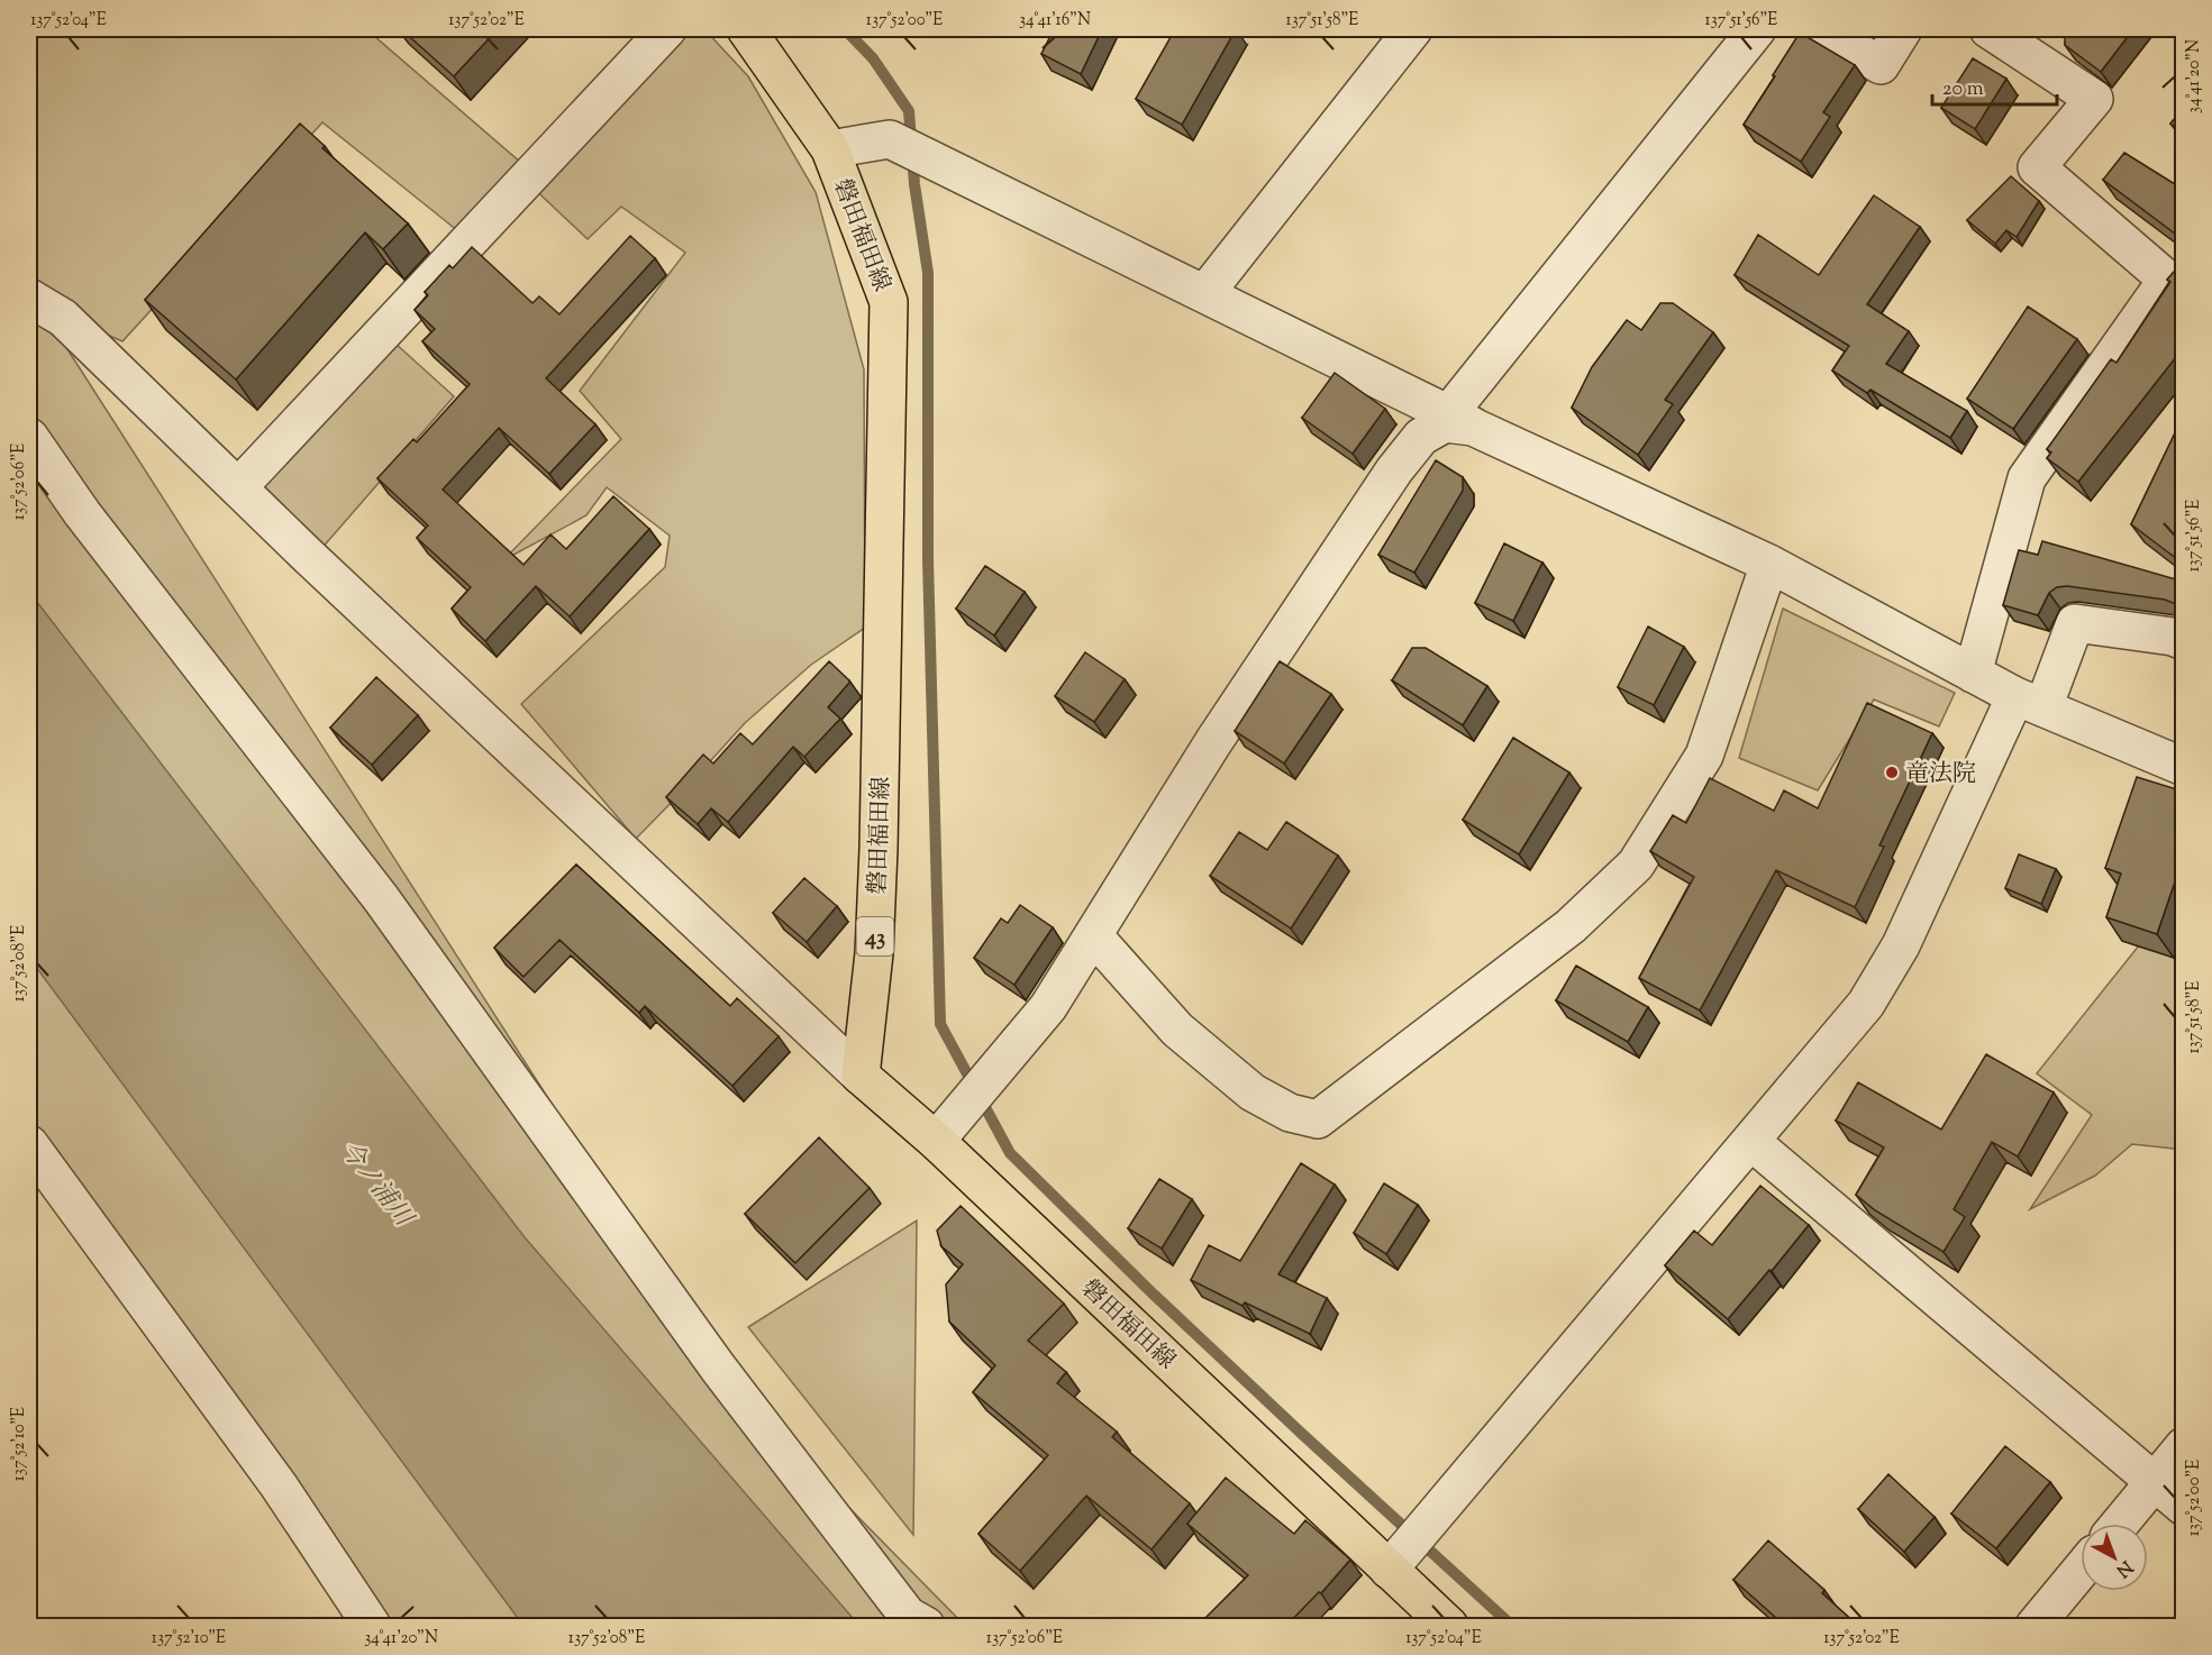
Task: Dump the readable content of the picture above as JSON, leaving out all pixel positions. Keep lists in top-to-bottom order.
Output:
{
  "streets": {
    "main road": ["磐田福田線", "43"]
  },
  "water": ["今ノ浦川"],
  "places": ["竜法院"],
  "scale_bar": "20 m",
  "north": "bottom right",
  "coordinates": [
    "137°52'04\"E",
    "137°52'02\"E",
    "137°52'00\"E",
    "34°41'16\"N",
    "137°51'58\"E",
    "137°51'56\"E",
    "34°41'20\"N",
    "137°52'06\"E",
    "137°52'08\"E",
    "137°52'10\"E"
  ]
}
